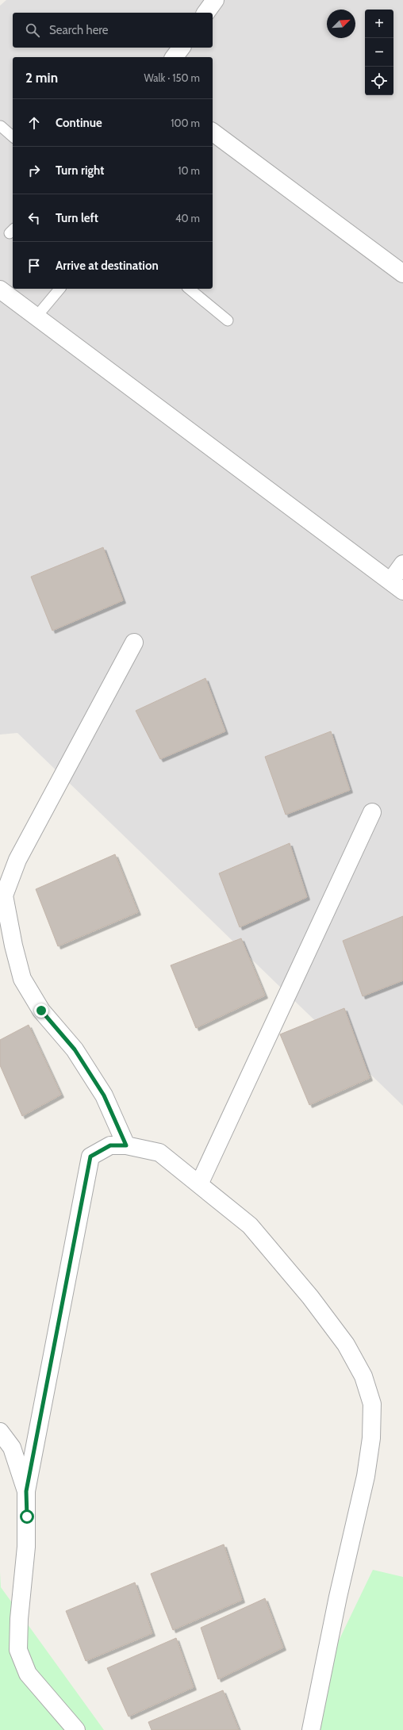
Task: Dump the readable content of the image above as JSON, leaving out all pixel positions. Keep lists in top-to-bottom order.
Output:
{
  "north": "top right",
  "page": {
    "map_buttons": ["+", "−"],
    "search": "Search here",
    "heading": ["2 min", "Walk · 150 m"],
    "list": [
      ["Continue", "100 m"],
      ["Turn right", "10 m"],
      ["Turn left", "40 m"],
      "Arrive at destination"
    ]
  }
}
